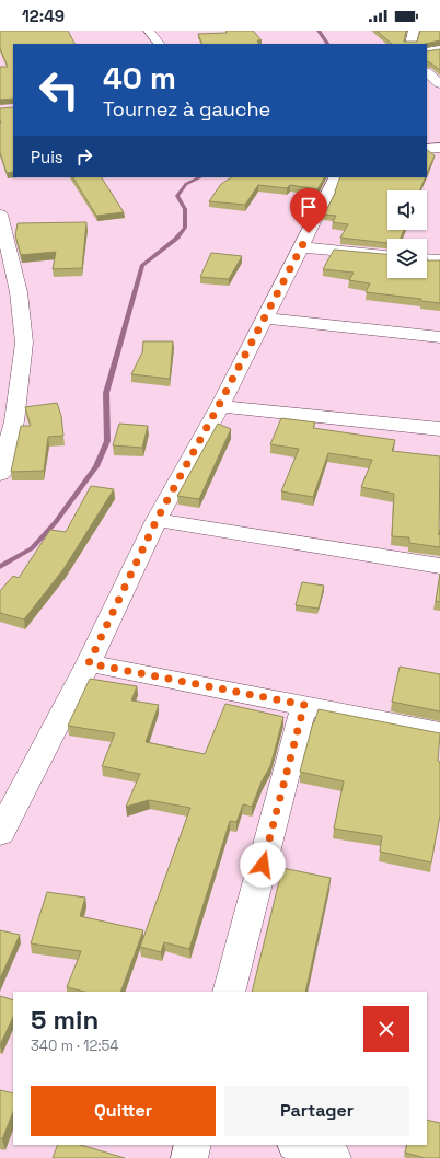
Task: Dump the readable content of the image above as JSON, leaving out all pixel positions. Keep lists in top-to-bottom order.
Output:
{
  "page": {
    "status": "12:49",
    "turn": ["40 m", "Tournez à gauche"],
    "then": "Puis",
    "heading": ["5 min", "340 m · 12:54"],
    "buttons": ["Quitter", "Partager"]
  }
}
